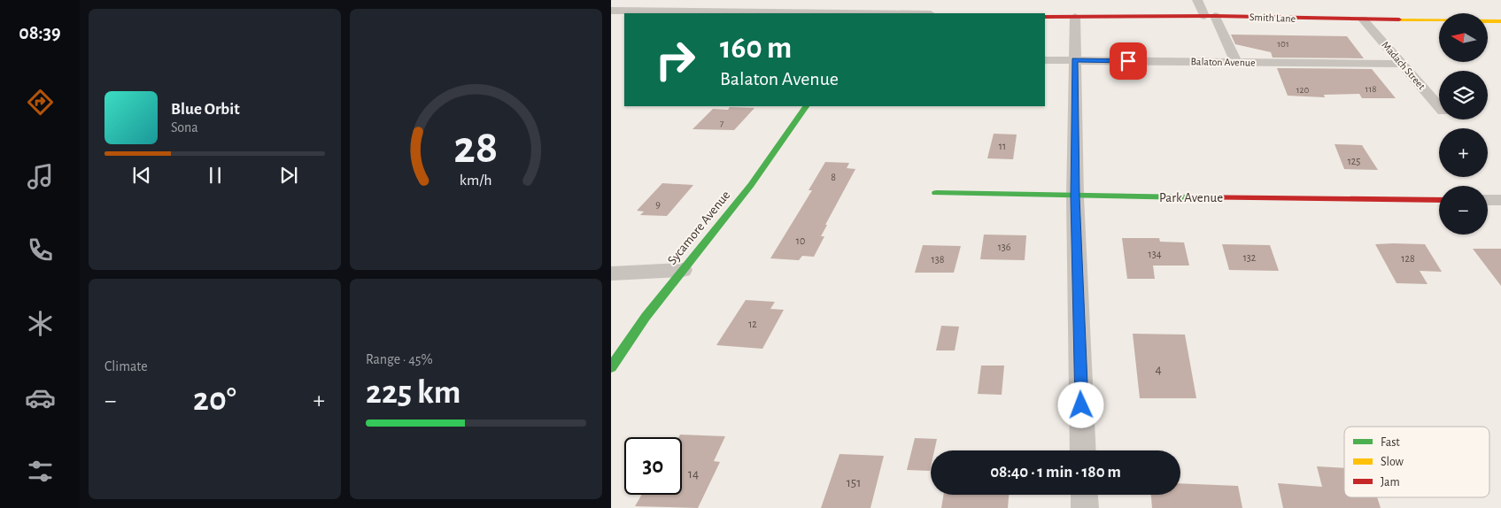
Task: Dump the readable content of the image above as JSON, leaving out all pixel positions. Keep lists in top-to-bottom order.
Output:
{
  "streets": {
    "street": [
      "Smith Lane",
      "Balaton Avenue",
      "Madach Street",
      "Park Avenue",
      "Sycamore Avenue"
    ]
  },
  "crossings": [
    ["Smith Lane", "Madach Street"],
    ["Balaton Avenue", "Madach Street"]
  ],
  "house_numbers": [
    "101",
    "118",
    "120",
    "7",
    "11",
    "125",
    "8",
    "9",
    "10",
    "136",
    "134",
    "132",
    "128",
    "138",
    "12",
    "4",
    "14",
    "151"
  ],
  "legend": ["Fast", "Slow", "Jam"],
  "north": "left",
  "page": {
    "tabs": "08:39",
    "map_buttons": ["+", "−"],
    "turn": ["160 m", "Balaton Avenue"],
    "song": ["Blue Orbit", "Sona"],
    "tile": [
      "Climate",
      ["Range · 45%", "225 km"]
    ],
    "heat": ["−", "20°", "+"],
    "limit": "30",
    "trip": "08:40 · 1 min · 180 m",
    "gauge": ["28", "km/h"]
  }
}
